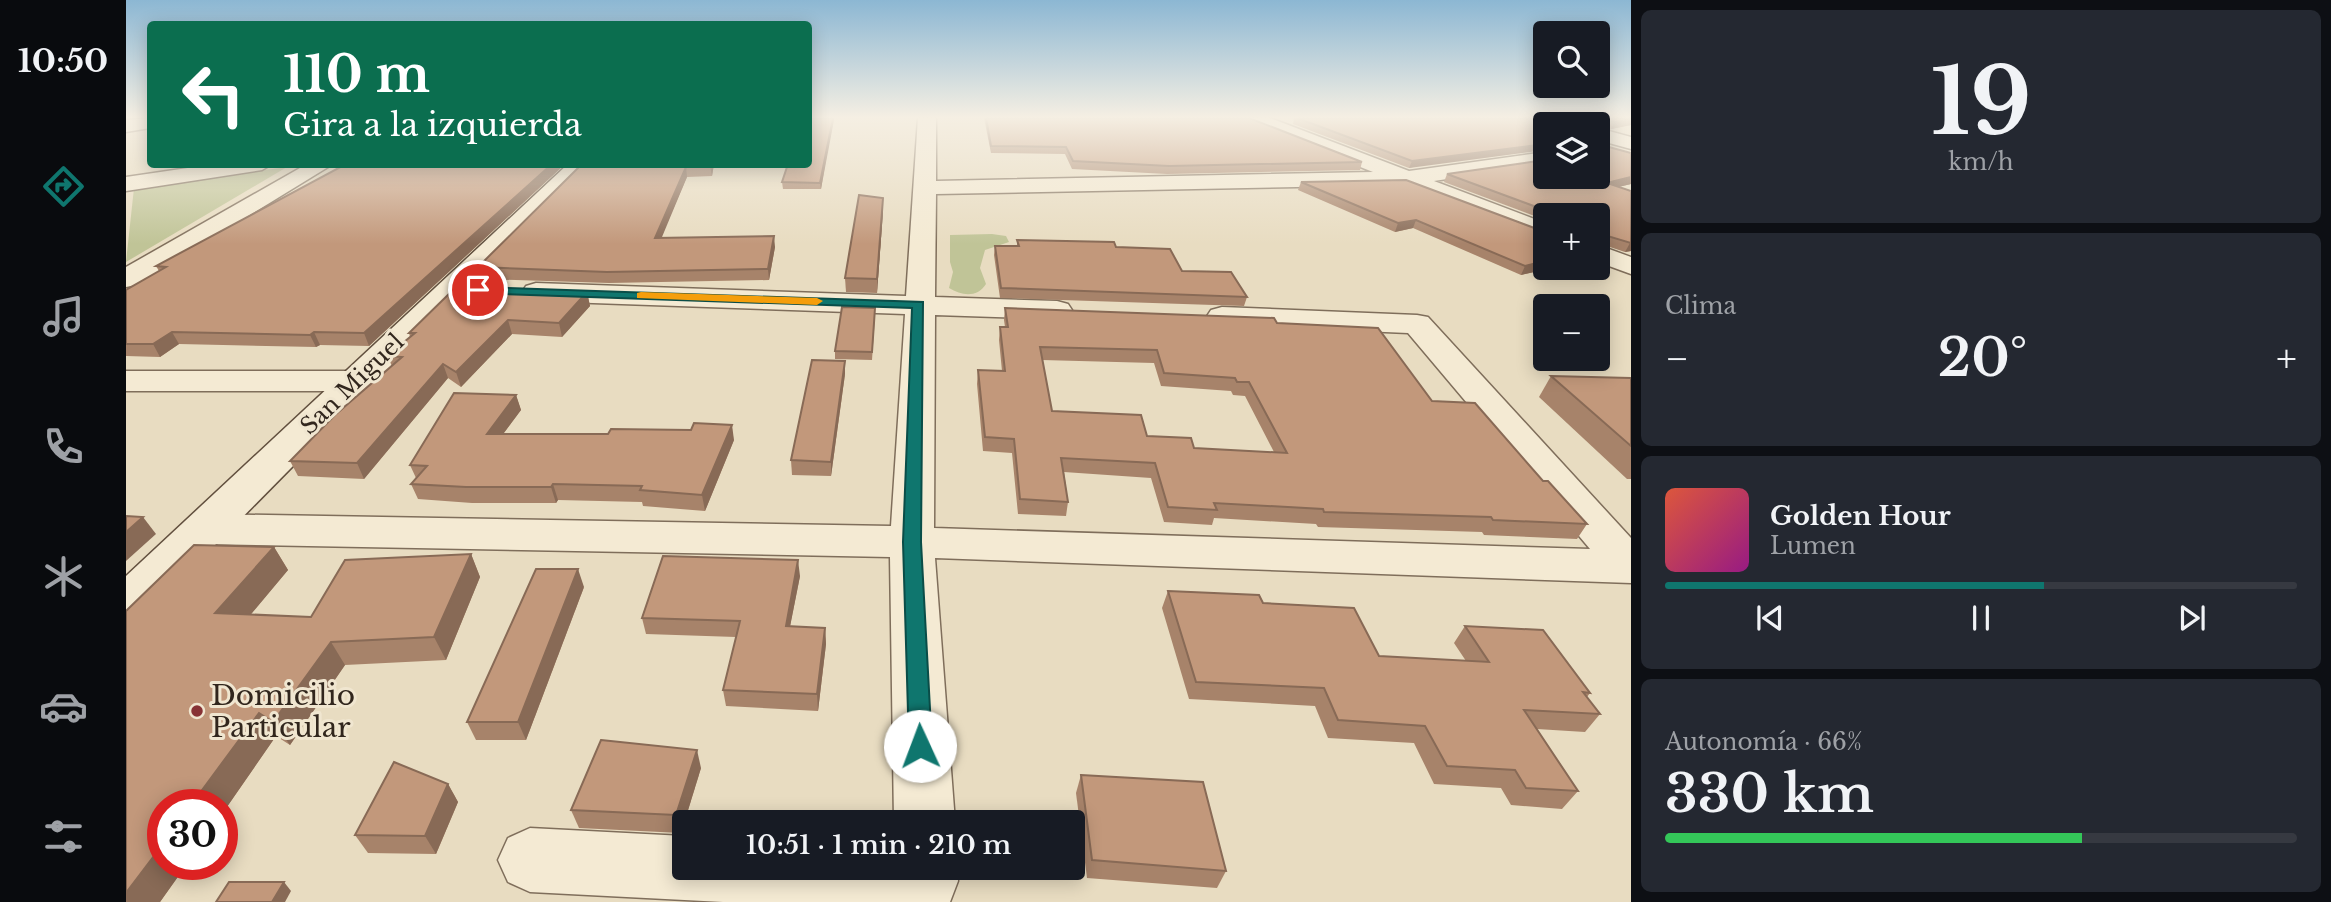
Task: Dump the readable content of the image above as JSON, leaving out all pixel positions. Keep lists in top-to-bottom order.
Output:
{
  "streets": {
    "street": ["San Miguel"]
  },
  "places": ["Domicilio Particular"],
  "page": {
    "tabs": "10:50",
    "tile": [
      ["19", "km/h"],
      "Clima",
      ["Autonomía · 66%", "330 km"]
    ],
    "map_buttons": ["+", "−"],
    "turn": ["110 m", "Gira a la izquierda"],
    "heat": ["−", "20°", "+"],
    "song": ["Golden Hour", "Lumen"],
    "limit": "30",
    "trip": "10:51 · 1 min · 210 m"
  }
}
